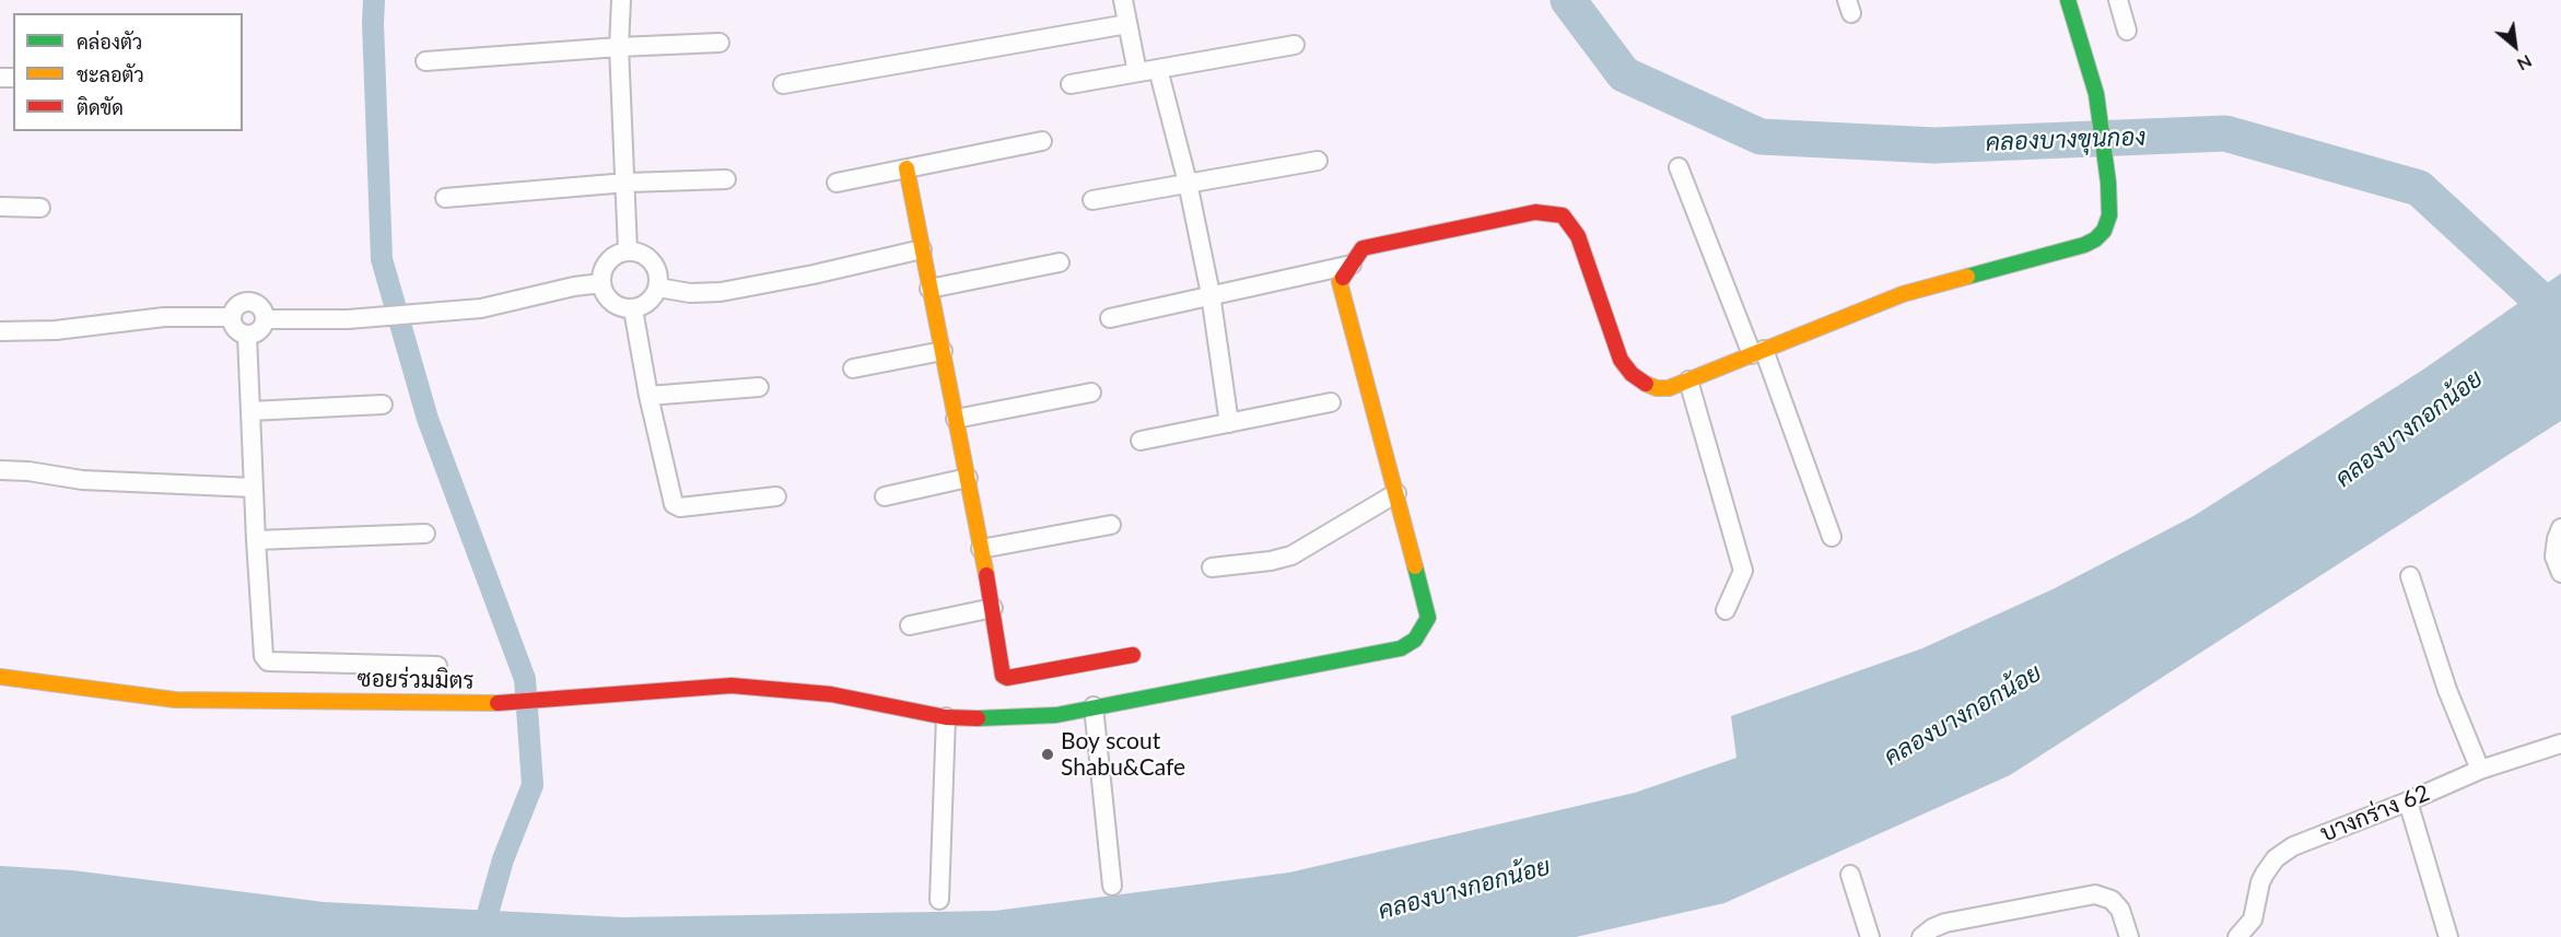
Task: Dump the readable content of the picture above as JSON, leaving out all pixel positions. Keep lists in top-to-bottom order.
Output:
{
  "streets": {
    "street": ["ซอยร่วมมิตร", "บางกร่าง 62"]
  },
  "water": ["คลองบางขุนกอง", "คลองบางกอกน้อย"],
  "places": ["Boy scout Shabu&Cafe"],
  "legend": ["คล่องตัว", "ชะลอตัว", "ติดขัด"],
  "north": "bottom right"
}
